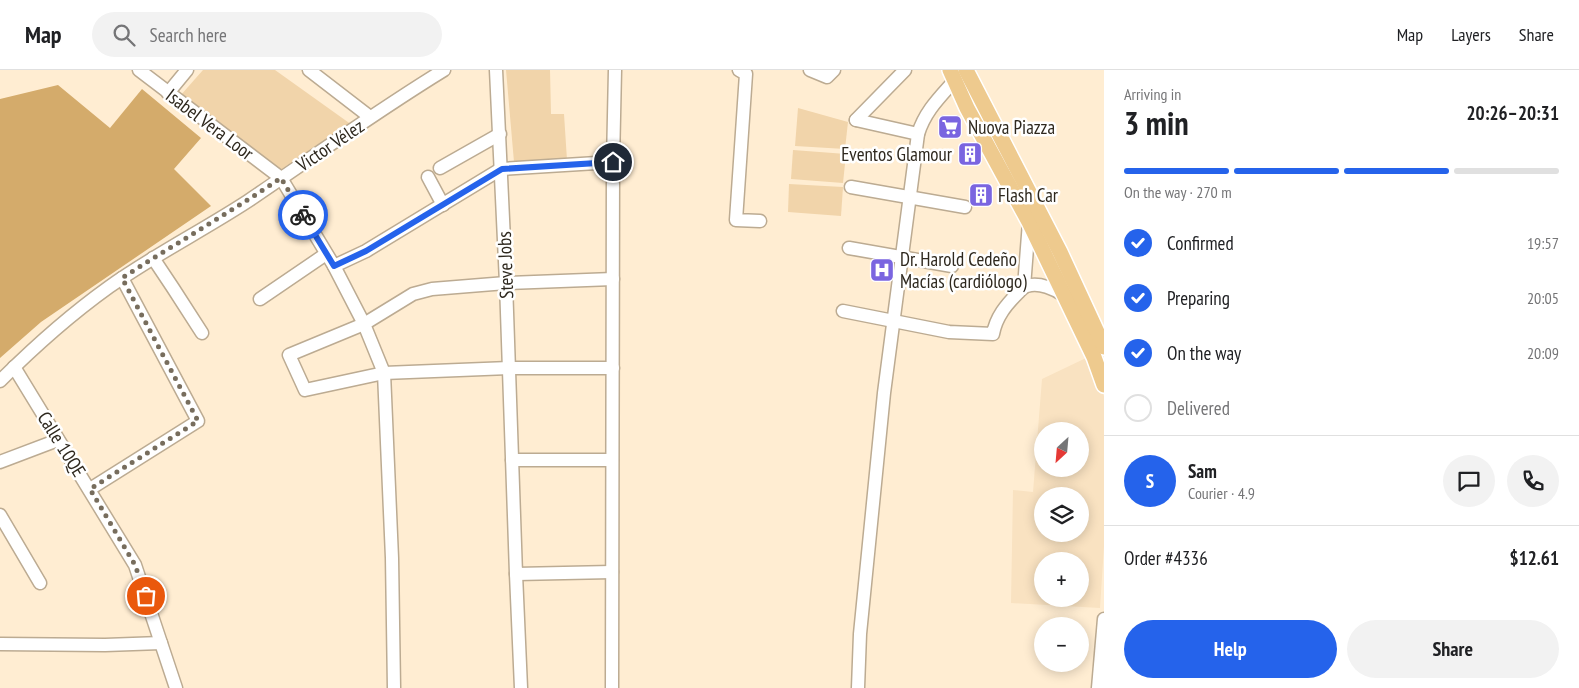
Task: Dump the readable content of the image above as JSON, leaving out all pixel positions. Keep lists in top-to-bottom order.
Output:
{
  "streets": {
    "street": [
      "Isabel Vera Loor",
      "Victor Vélez",
      "Steve Jobs",
      "Calle 10QE"
    ]
  },
  "crossings": [
    ["Isabel Vera Loor", "Victor Vélez"],
    ["Victor Vélez", "Calle 10QE"]
  ],
  "places": {
    "supermarket": ["Nuova Piazza"],
    "building": ["Eventos Glamour", "Flash Car"],
    "hospital": ["Dr. Harold Cedeño Macías (cardiólogo)"]
  },
  "north": "bottom left",
  "page": {
    "header": "Map",
    "search": "Search here",
    "nav": ["Map", "Layers", "Share"],
    "heading": ["3 min", "Arriving in", "20:26–20:31"],
    "panel": [
      "Sam",
      "Courier · 4.9",
      "Order #4336",
      "$12.61"
    ],
    "bar": "On the way · 270 m",
    "list": [
      ["Confirmed", "19:57"],
      ["Preparing", "20:05"],
      ["On the way", "20:09"],
      "Delivered"
    ],
    "map_buttons": ["+", "−"],
    "round": "S",
    "buttons": ["Help", "Share"]
  }
}
